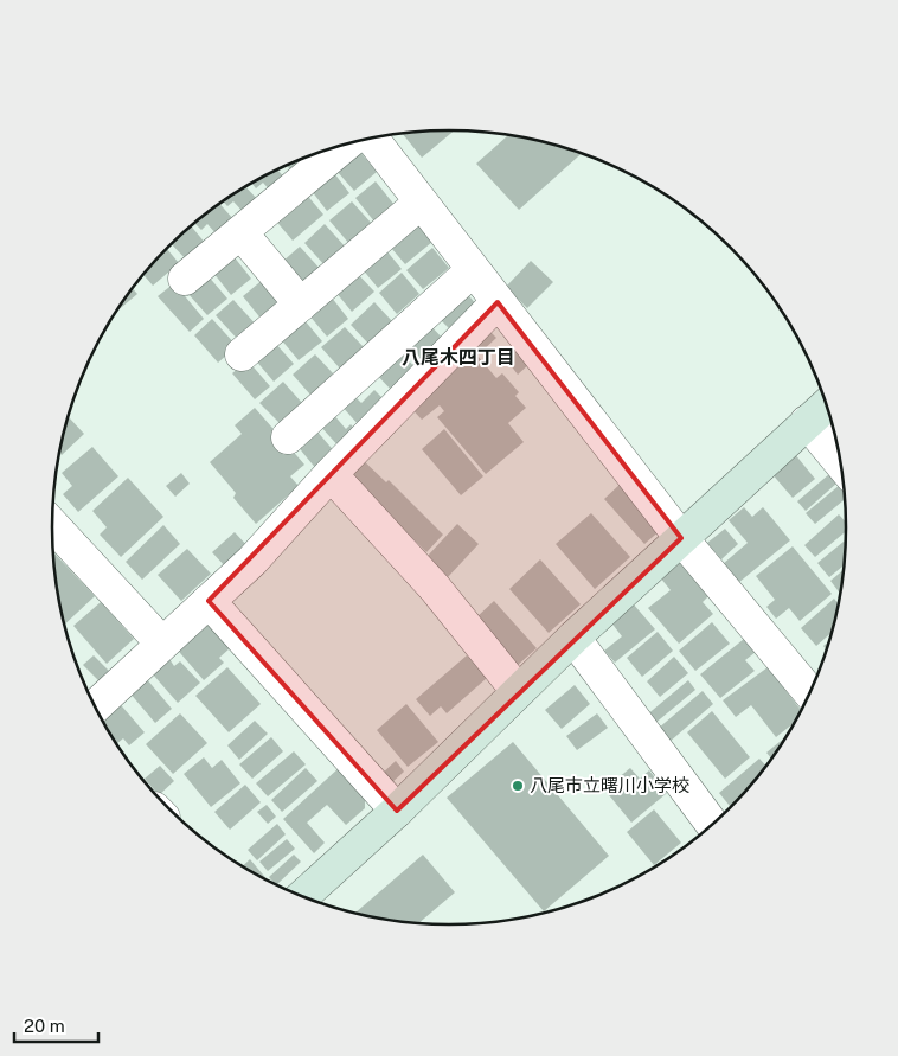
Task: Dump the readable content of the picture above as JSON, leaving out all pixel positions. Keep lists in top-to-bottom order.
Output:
{
  "districts": ["八尾木四丁目"],
  "places": ["八尾市立曙川小学校"],
  "scale_bar": "20 m"
}
